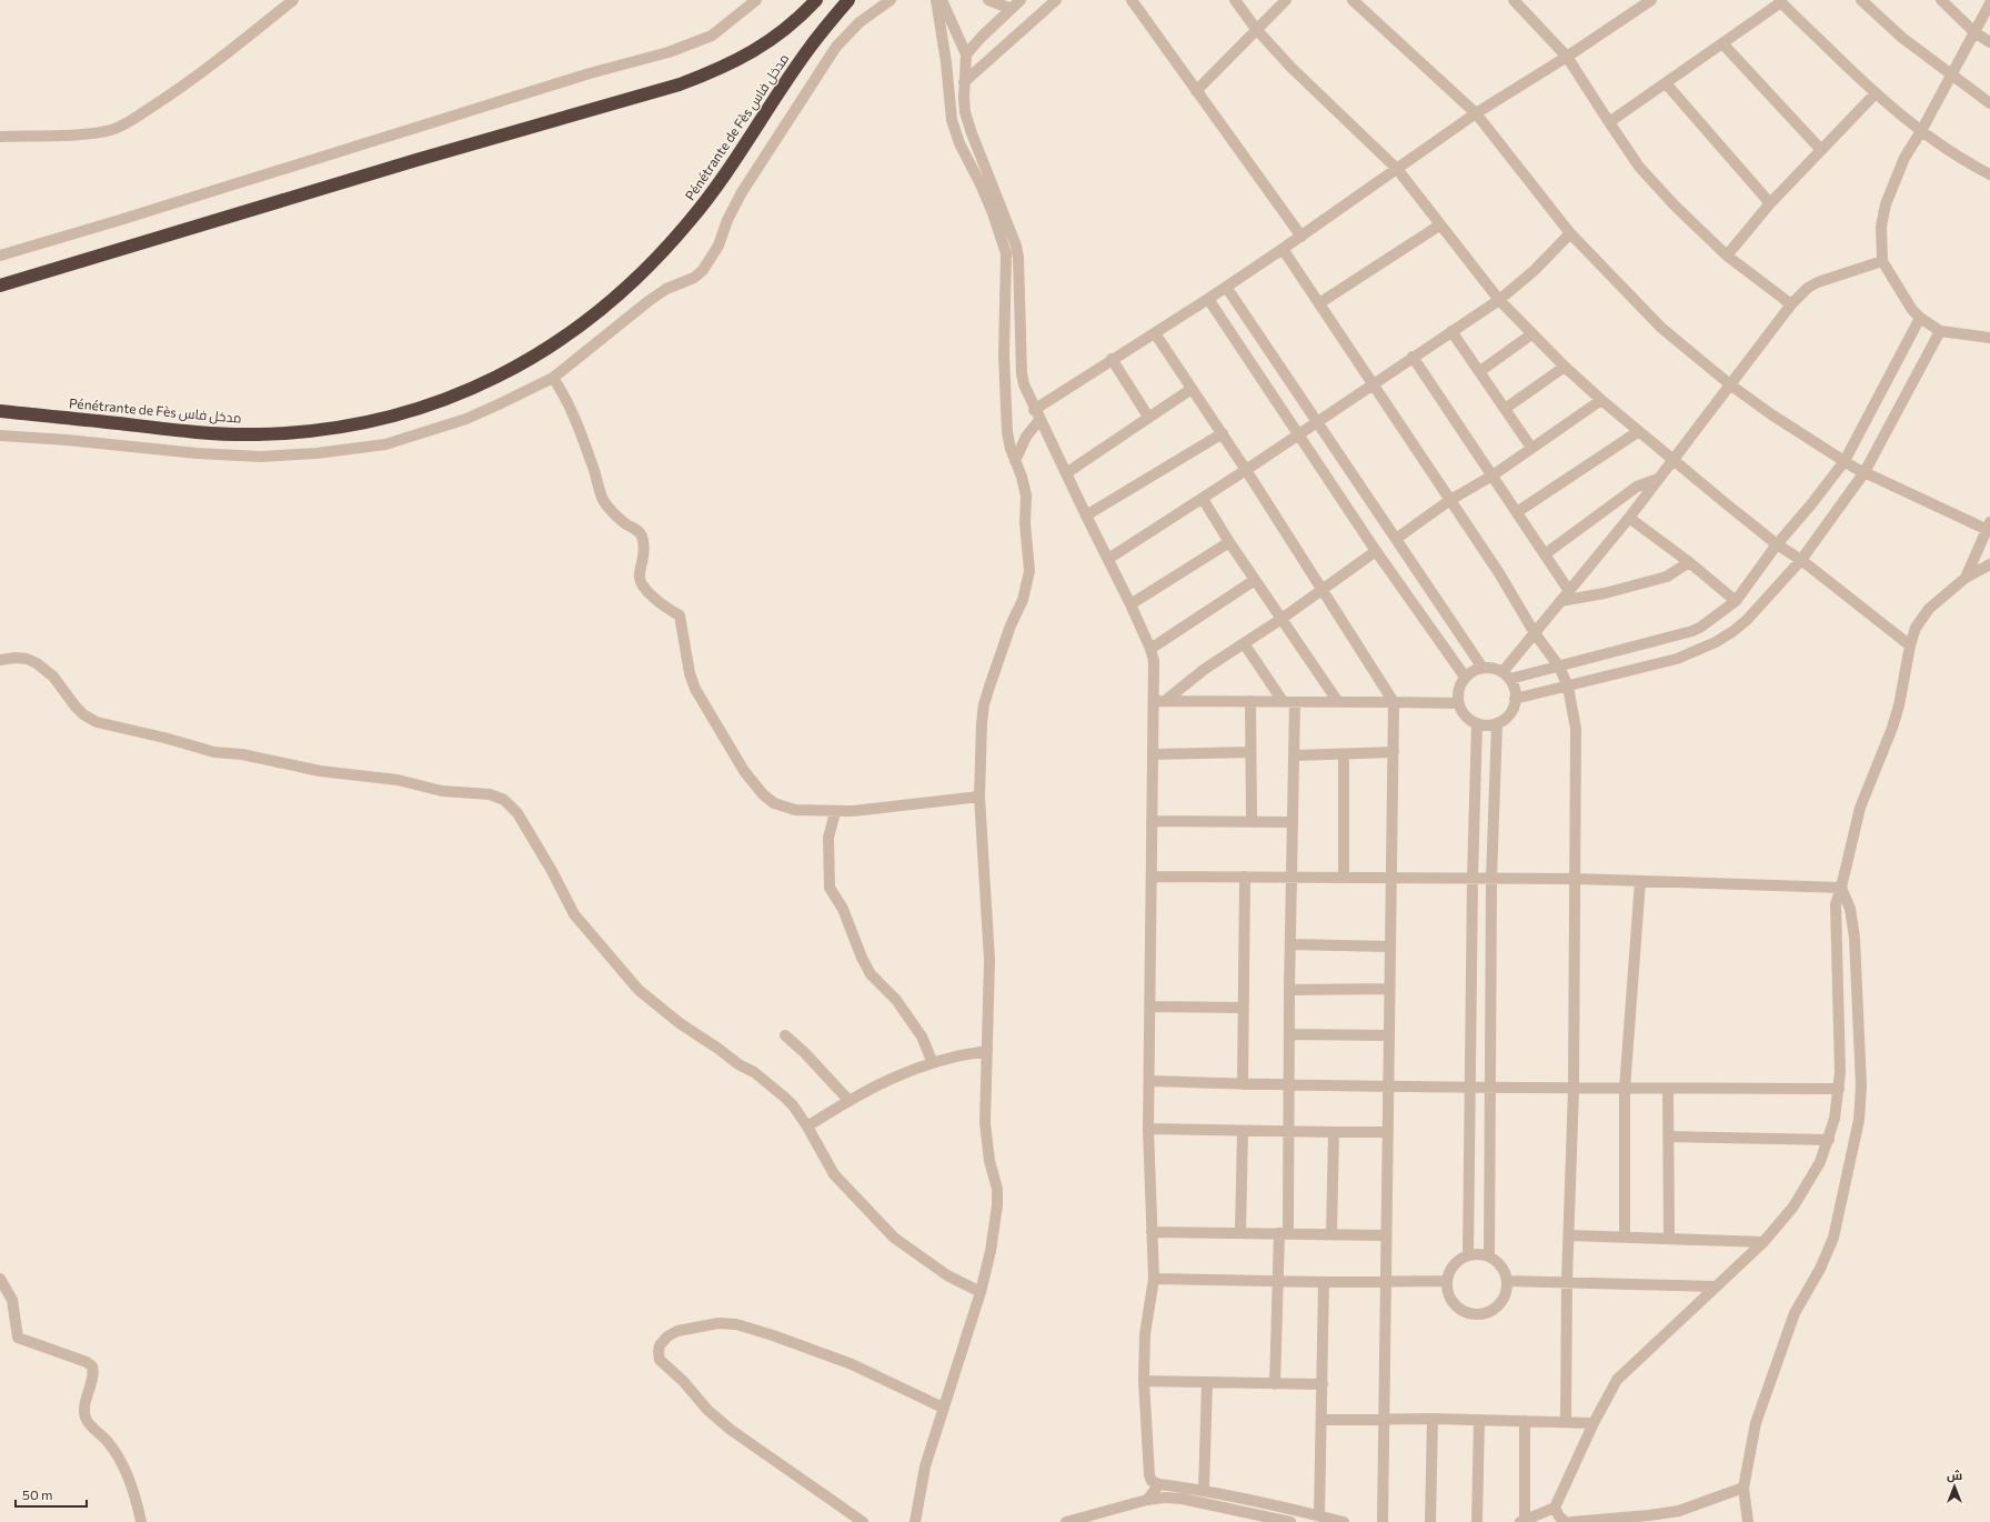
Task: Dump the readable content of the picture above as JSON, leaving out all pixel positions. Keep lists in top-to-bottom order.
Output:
{
  "streets": {
    "highway": ["Pénétrante de Fès مدخل فاس"]
  },
  "scale_bar": "50 m",
  "north": "top"
}
